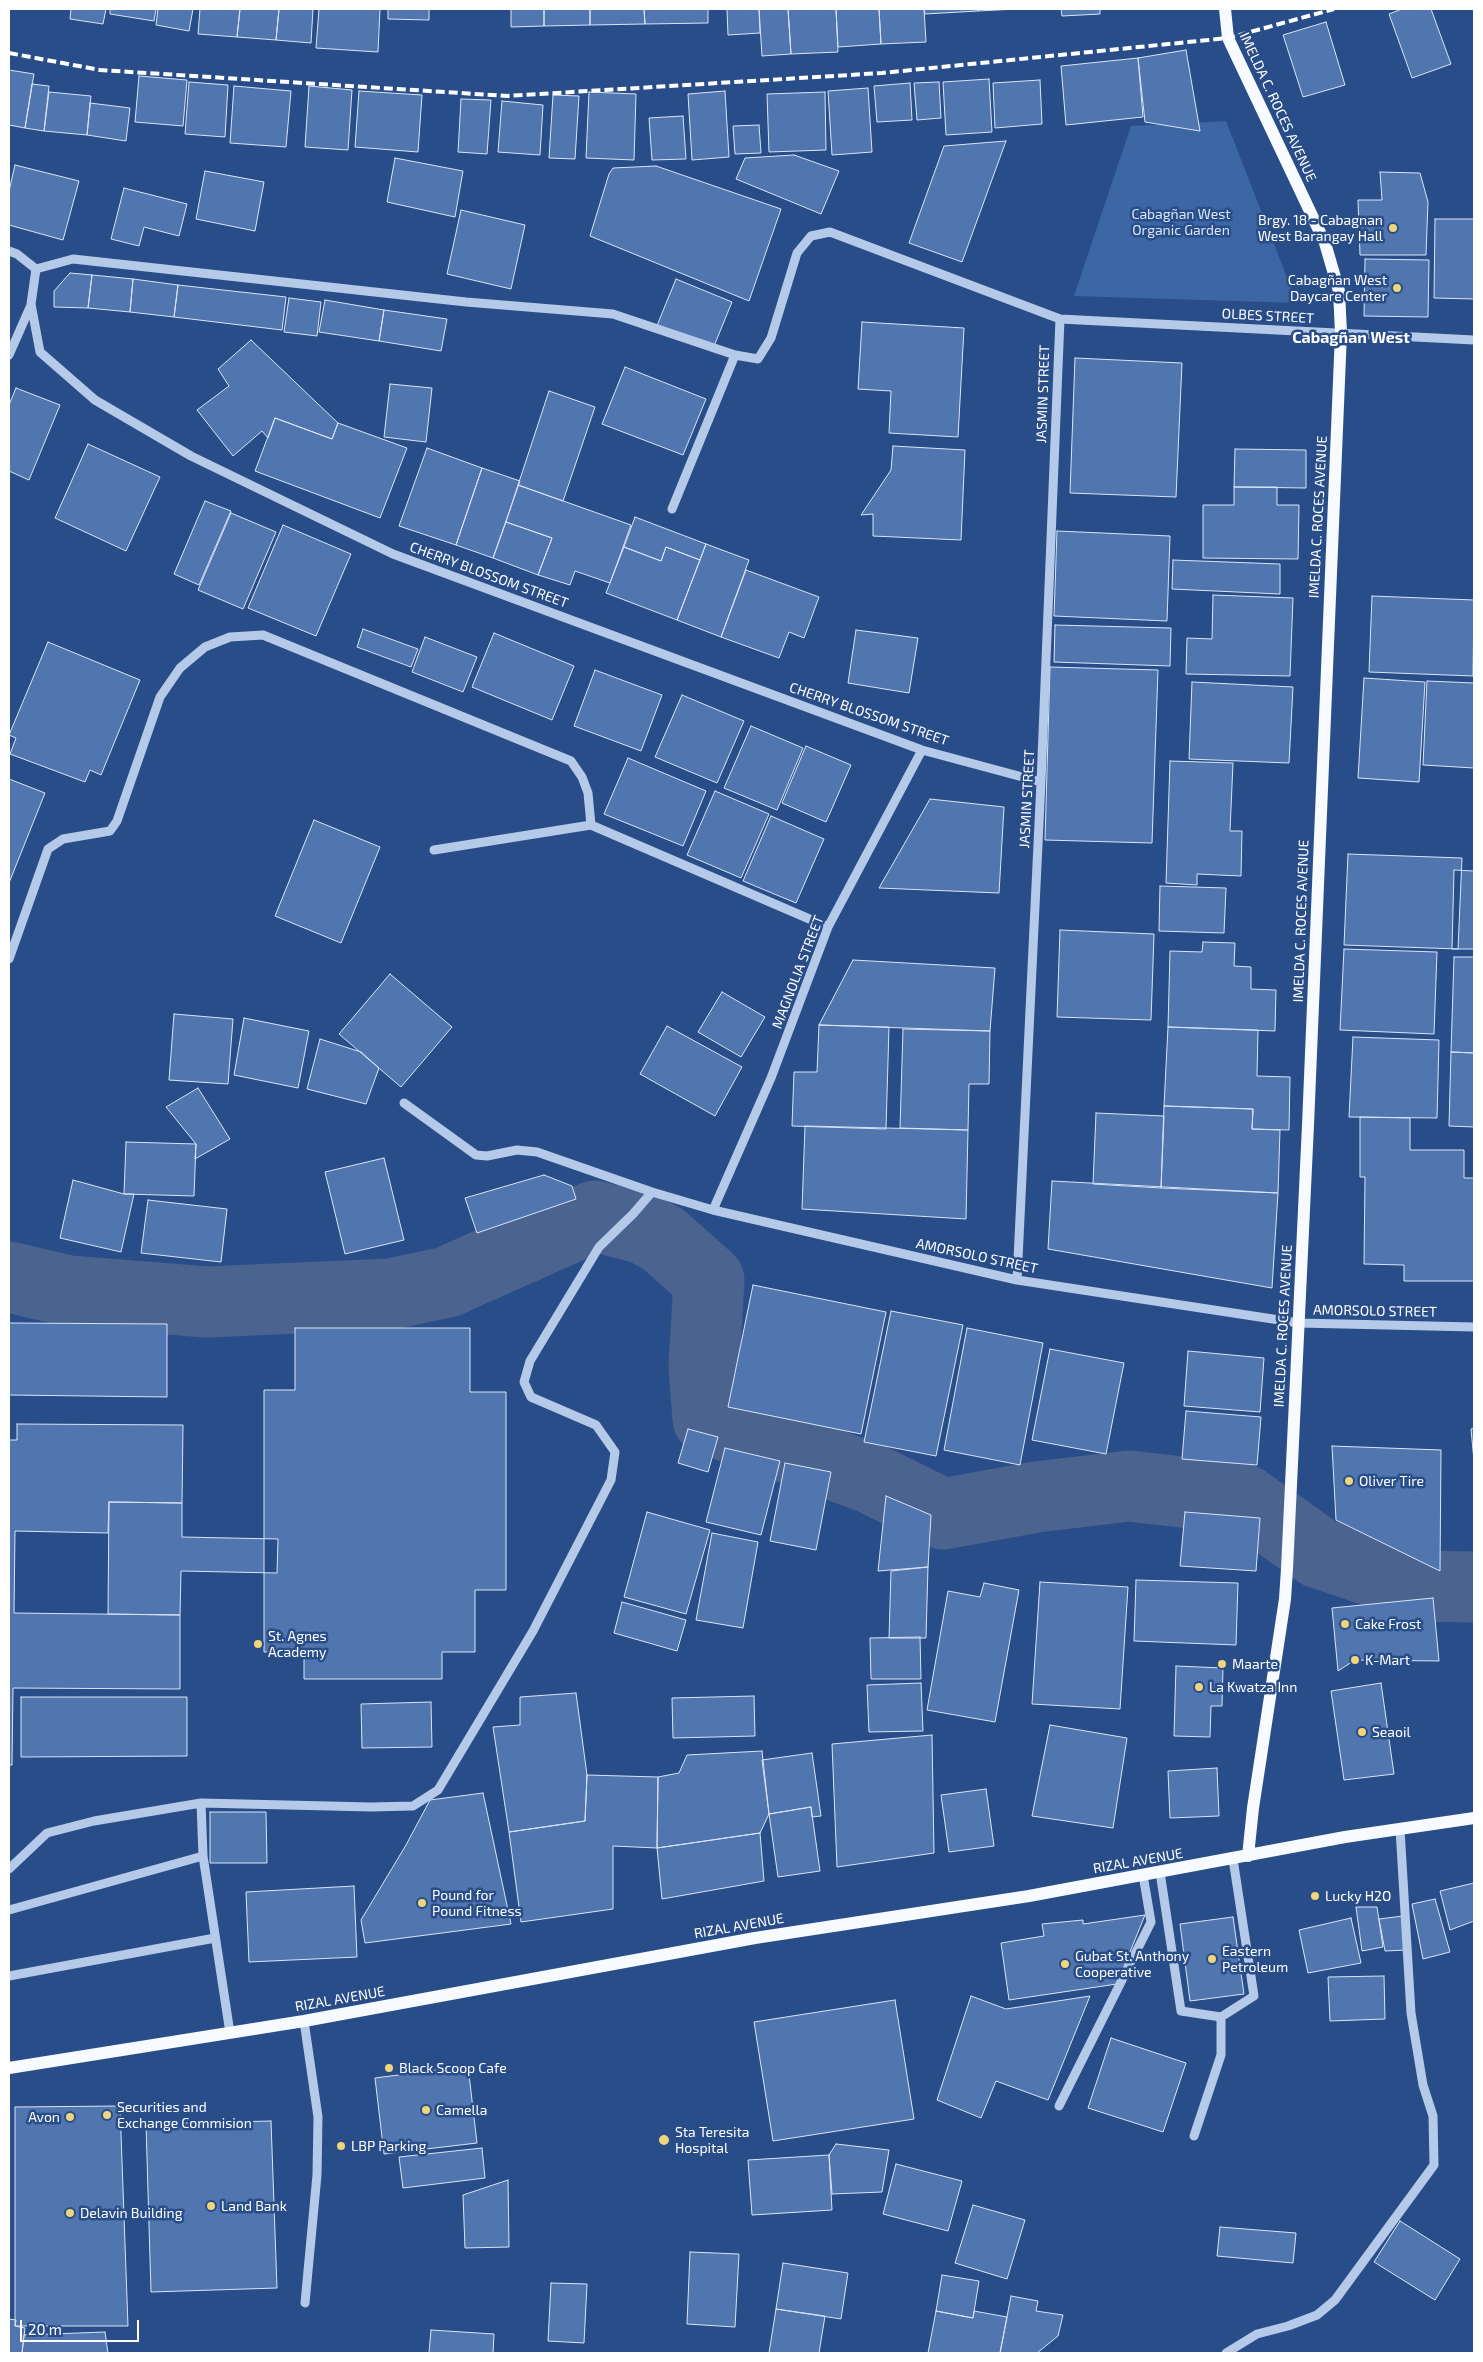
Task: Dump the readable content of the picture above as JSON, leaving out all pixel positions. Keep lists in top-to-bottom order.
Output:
{
  "streets": {
    "main road": ["IMELDA C. ROCES AVENUE", "RIZAL AVENUE"],
    "street": [
      "OLBES STREET",
      "JASMIN STREET",
      "CHERRY BLOSSOM STREET",
      "MAGNOLIA STREET",
      "AMORSOLO STREET"
    ]
  },
  "crossings": [
    ["IMELDA C. ROCES AVENUE", "OLBES STREET"],
    ["IMELDA C. ROCES AVENUE", "AMORSOLO STREET"],
    ["IMELDA C. ROCES AVENUE", "RIZAL AVENUE"],
    ["OLBES STREET", "JASMIN STREET"],
    ["JASMIN STREET", "CHERRY BLOSSOM STREET"],
    ["JASMIN STREET", "AMORSOLO STREET"],
    ["CHERRY BLOSSOM STREET", "MAGNOLIA STREET"],
    ["MAGNOLIA STREET", "AMORSOLO STREET"]
  ],
  "districts": ["Cabagñan West"],
  "parks": ["Cabagñan West Organic Garden"],
  "places": [
    "Brgy. 18 - Cabagnan West Barangay Hall",
    "Cabagñan West Daycare Center",
    "Oliver Tire",
    "Cake Frost",
    "St. Agnes Academy",
    "K-Mart",
    "Maarte",
    "La Kwatza Inn",
    "Seaoil",
    "Lucky H2O",
    "Pound for Pound Fitness",
    "Eastern Petroleum",
    "Gubat St. Anthony Cooperative",
    "Black Scoop Cafe",
    "Camella",
    "Securities and Exchange Commision",
    "Avon",
    "Sta Teresita Hospital",
    "LBP Parking",
    "Land Bank",
    "Delavin Building"
  ],
  "scale_bar": "20 m"
}
